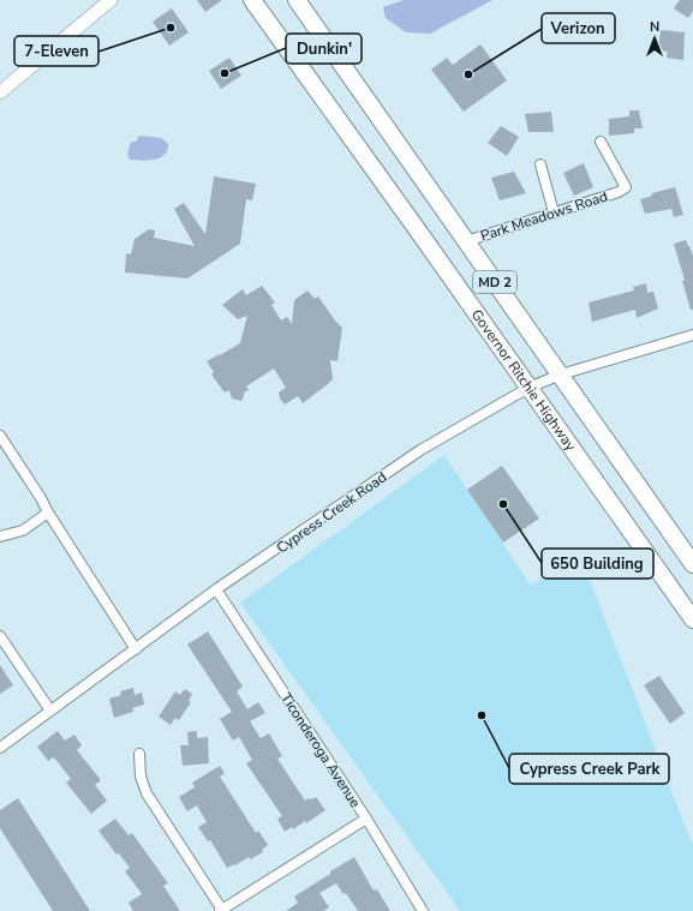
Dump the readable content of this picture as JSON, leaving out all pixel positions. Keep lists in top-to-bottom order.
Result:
{
  "streets": {
    "highway": ["MD 2", "Governor Ritchie Highway"],
    "street": ["Park Meadows Road", "Cypress Creek Road", "Ticonderoga Avenue"]
  },
  "crossings": [
    ["Park Meadows Road", "MD 2"],
    ["MD 2", "Cypress Creek Road"],
    ["Governor Ritchie Highway", "Cypress Creek Road"],
    ["Cypress Creek Road", "Ticonderoga Avenue"]
  ],
  "places": [
    "7-Eleven",
    "Dunkin'",
    "Verizon",
    "650 Building",
    "Cypress Creek Park"
  ],
  "north": "top"
}
